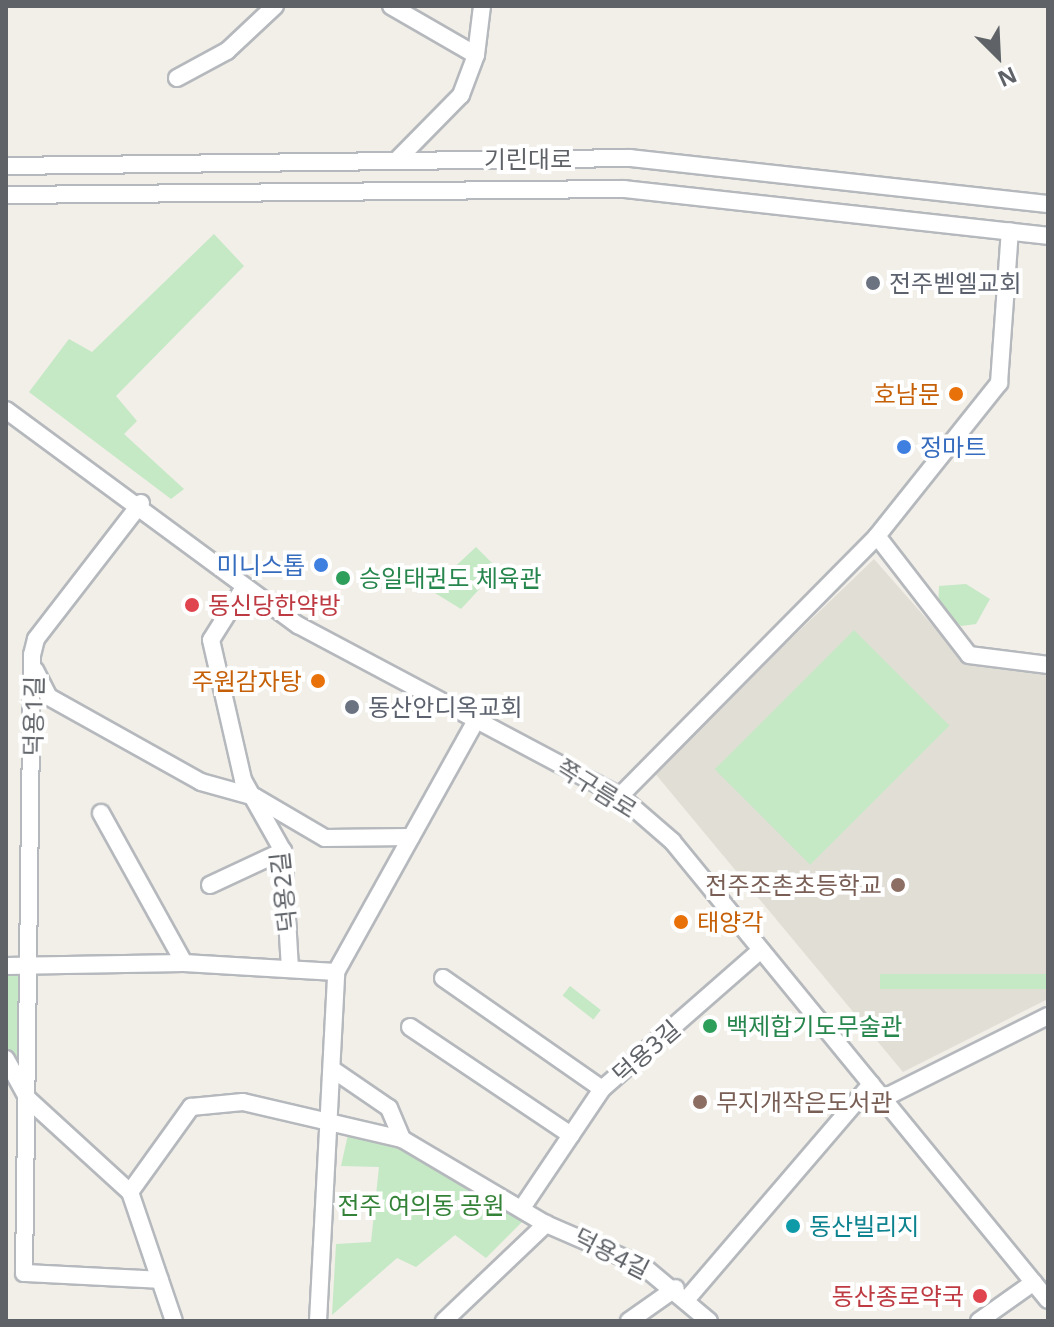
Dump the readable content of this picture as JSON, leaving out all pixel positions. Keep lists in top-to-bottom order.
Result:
{
  "streets": {
    "street": [
      "기린대로",
      "덕용1길",
      "쪽구름로",
      "덕용2길",
      "덕용3길",
      "덕용4길"
    ]
  },
  "crossings": [
    ["덕용1길", "쪽구름로"],
    ["덕용1길", "덕용2길"],
    ["쪽구름로", "덕용3길"],
    ["쪽구름로", "덕용4길"],
    ["덕용3길", "덕용4길"]
  ],
  "parks": ["전주 여의동 공원"],
  "places": [
    "전주벧엘교회",
    "호남문",
    "정마트",
    "미니스톱",
    "승일태권도 체육관",
    "동신당한약방",
    "주원감자탕",
    "동산안디옥교회",
    "전주조촌초등학교",
    "태양각",
    "백제합기도무술관",
    "무지개작은도서관",
    "동산빌리지",
    "동산종로약국"
  ],
  "north": "bottom right"
}
